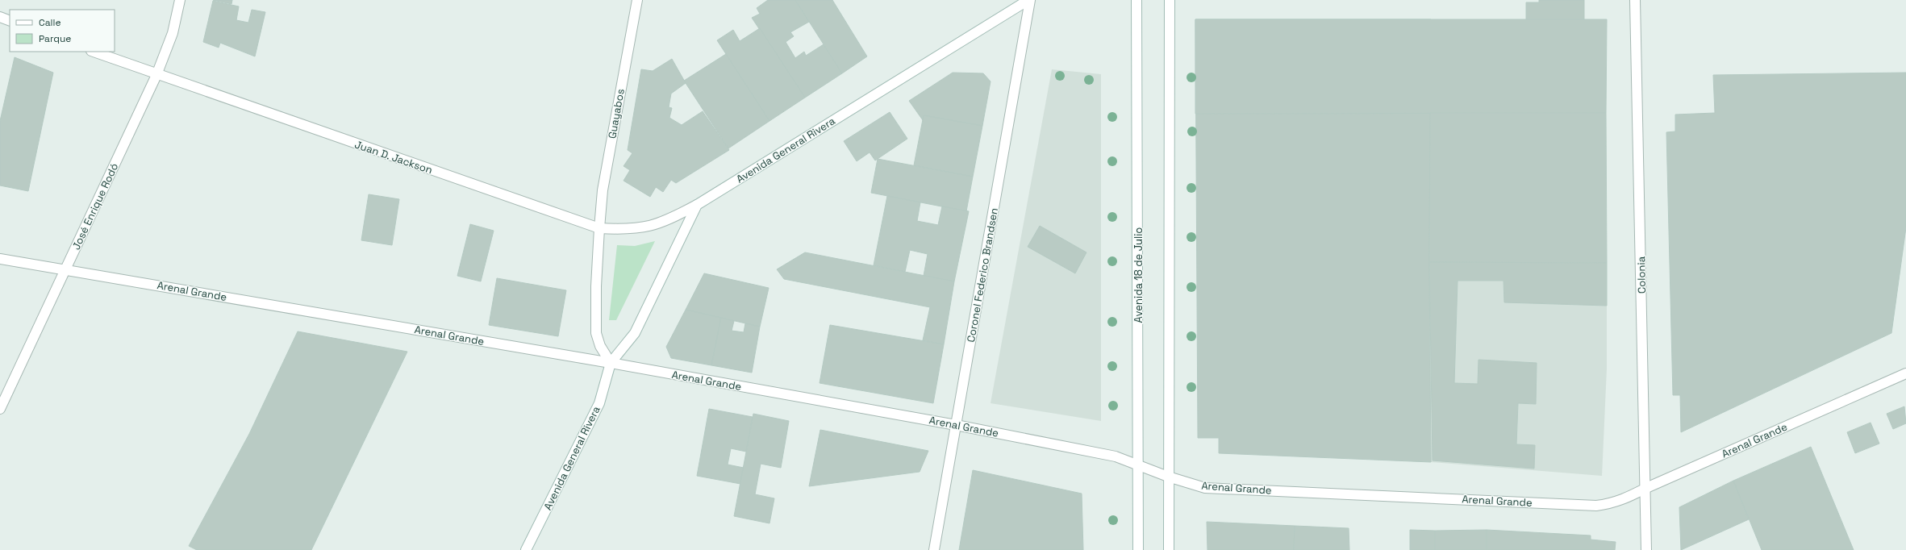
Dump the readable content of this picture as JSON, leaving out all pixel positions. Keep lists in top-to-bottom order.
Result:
{
  "streets": {
    "street": [
      "Guayabos",
      "Avenida General Rivera",
      "Juan D. Jackson",
      "José Enrique Rodó",
      "Coronel Federico Brandsen",
      "Avenida 18 de Julio",
      "Colonia",
      "Arenal Grande"
    ]
  },
  "crossings": [
    ["Guayabos", "Juan D. Jackson"],
    ["Avenida General Rivera", "Juan D. Jackson"],
    ["Avenida General Rivera", "Coronel Federico Brandsen"],
    ["Avenida General Rivera", "Arenal Grande"],
    ["Juan D. Jackson", "José Enrique Rodó"],
    ["José Enrique Rodó", "Arenal Grande"],
    ["Coronel Federico Brandsen", "Arenal Grande"],
    ["Avenida 18 de Julio", "Arenal Grande"],
    ["Colonia", "Arenal Grande"]
  ],
  "legend": ["Calle", "Parque"]
}
